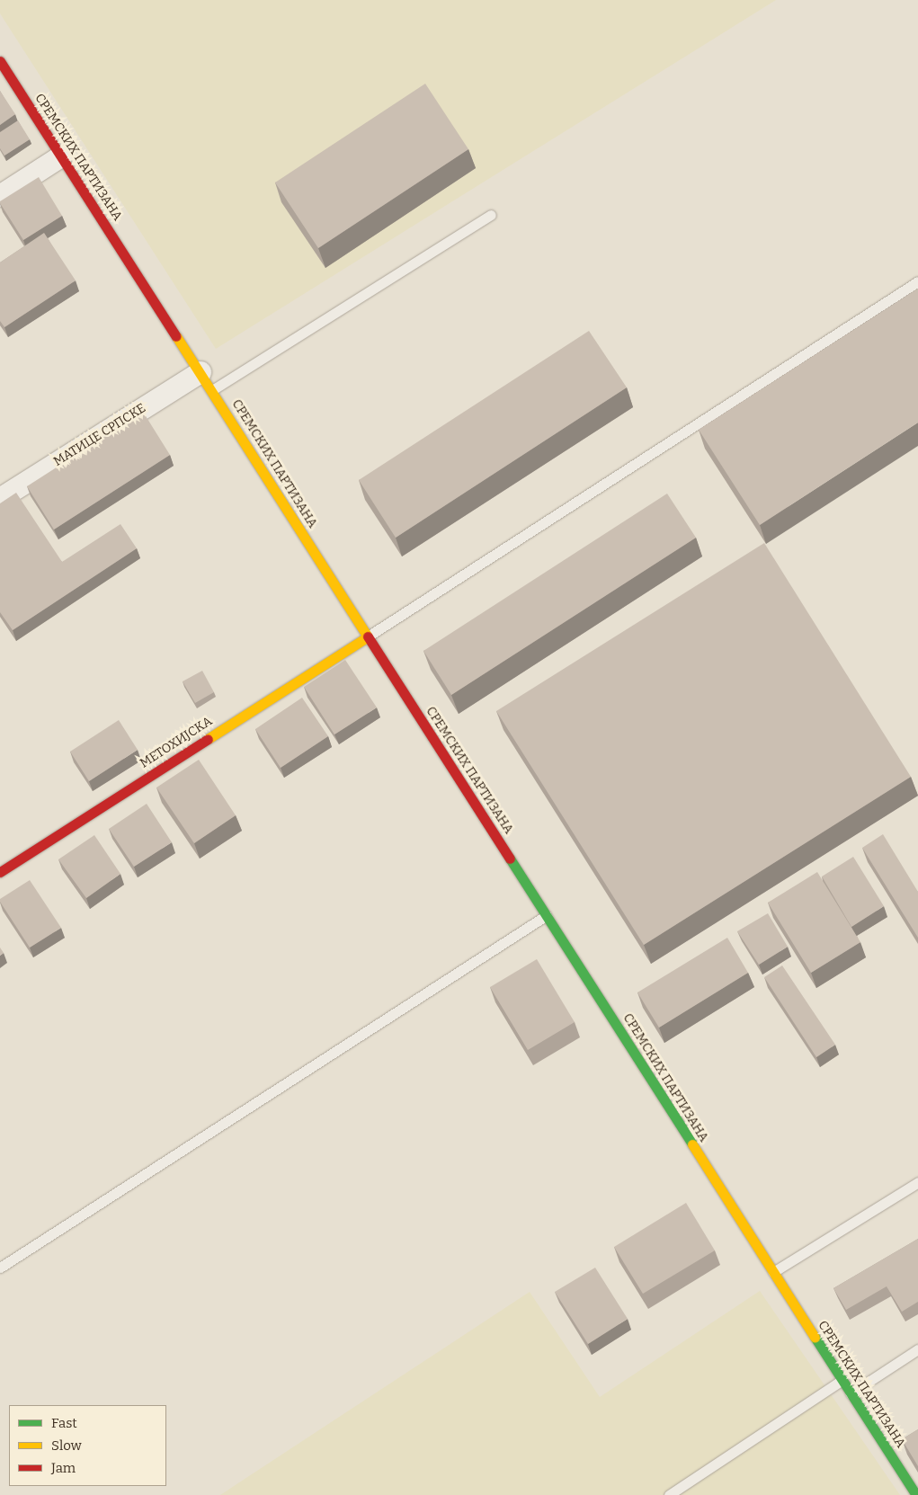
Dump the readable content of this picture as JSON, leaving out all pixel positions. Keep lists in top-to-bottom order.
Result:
{
  "streets": {
    "street": ["СРЕМСКИХ ПАРТИЗАНА", "МАТИЦЕ СРПСКЕ", "МЕТОХИЈСКА"]
  },
  "crossings": [
    ["СРЕМСКИХ ПАРТИЗАНА", "МАТИЦЕ СРПСКЕ"],
    ["СРЕМСКИХ ПАРТИЗАНА", "МЕТОХИЈСКА"]
  ],
  "legend": ["Fast", "Slow", "Jam"]
}
